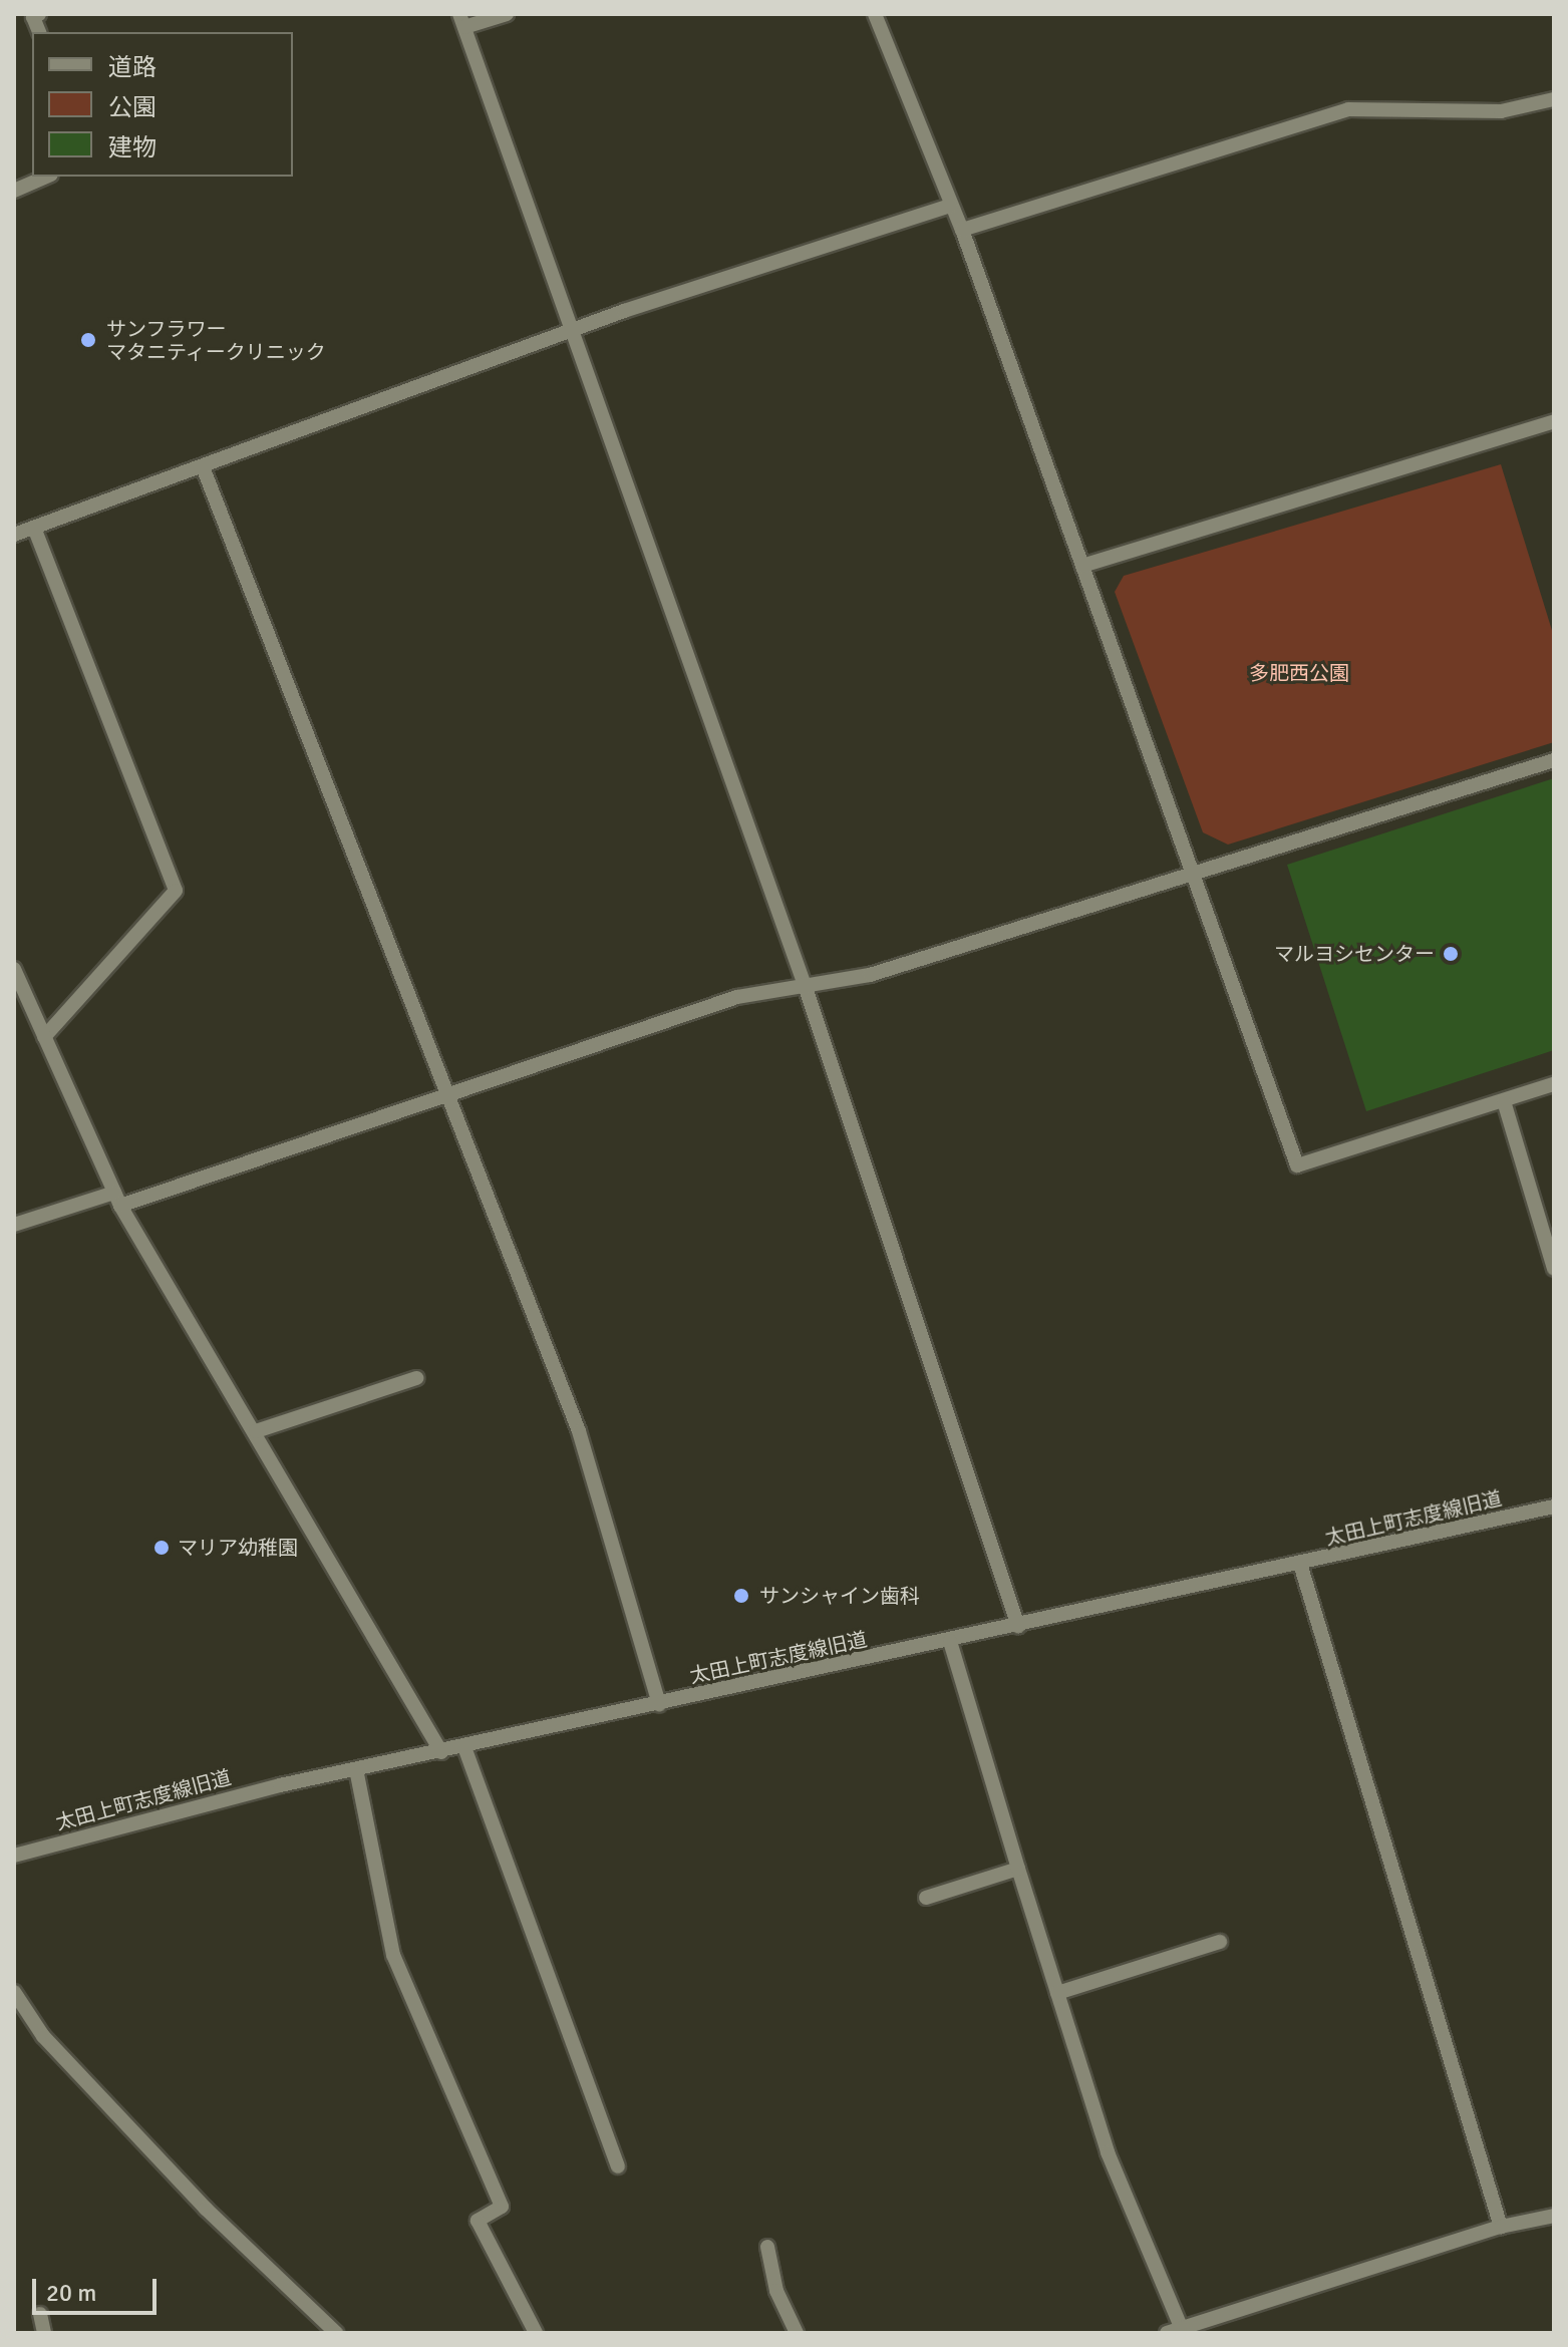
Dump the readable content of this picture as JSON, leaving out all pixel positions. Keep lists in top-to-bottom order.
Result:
{
  "streets": {
    "street": ["太田上町志度線旧道"]
  },
  "parks": ["多肥西公園"],
  "places": [
    "サンフラワー マタニティークリニック",
    "マルヨシセンター",
    "マリア幼稚園",
    "サンシャイン歯科"
  ],
  "legend": ["道路", "公園", "建物"],
  "scale_bar": "20 m"
}
